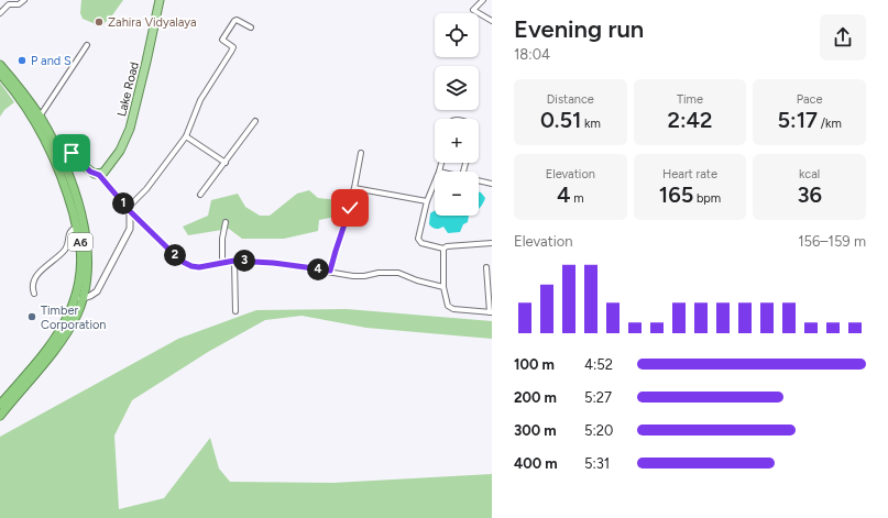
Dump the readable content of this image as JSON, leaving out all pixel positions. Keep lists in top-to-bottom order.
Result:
{
  "streets": {
    "highway": ["A6"],
    "main road": ["Lake Road"]
  },
  "places": ["Zahira Vidyalaya", "P and S", "Timber Corporation"],
  "page": {
    "heading": ["Evening run", "18:04"],
    "map_buttons": ["+", "−"],
    "stats": [
      ["Distance", "0.51 km"],
      ["Time", "2:42"],
      ["Pace", "5:17 /km"],
      ["Elevation", "4 m"],
      ["Heart rate", "165 bpm"],
      ["kcal", "36"]
    ],
    "pins": [
      "1",
      "2",
      "3",
      "4"
    ],
    "chart": ["Elevation", "156–159 m"],
    "list": [
      {
        "name": "100 m",
        "note": "4:52"
      },
      {
        "name": "200 m",
        "note": "5:27"
      },
      {
        "name": "300 m",
        "note": "5:20"
      },
      {
        "name": "400 m",
        "note": "5:31"
      }
    ]
  }
}
